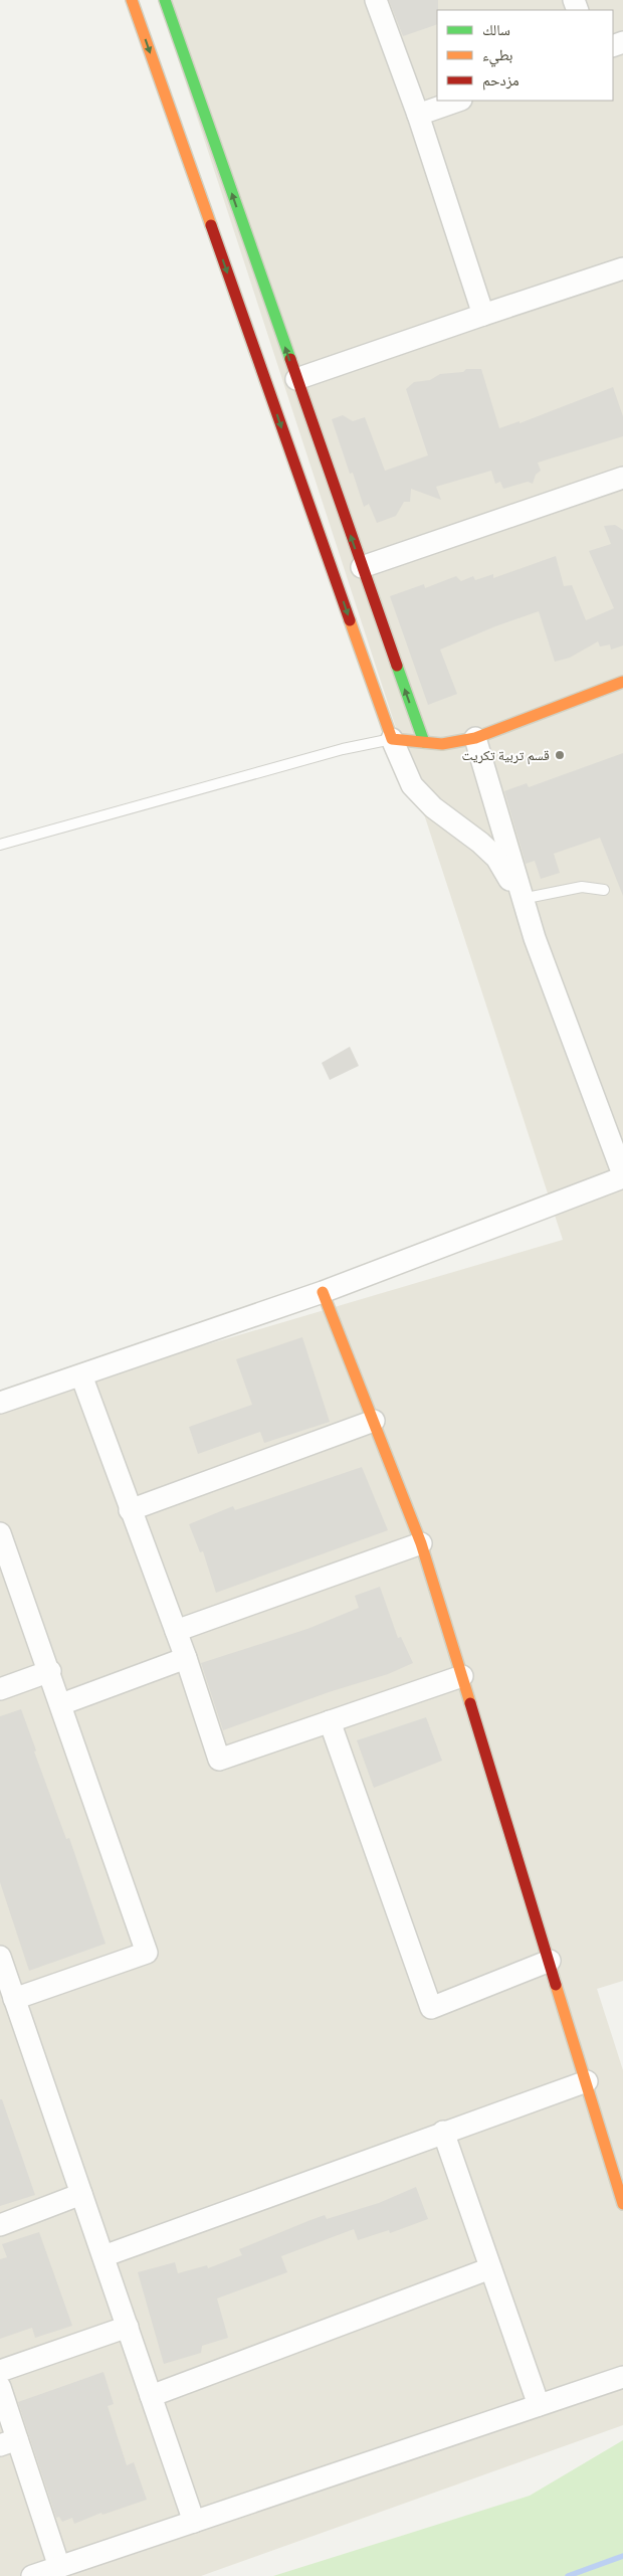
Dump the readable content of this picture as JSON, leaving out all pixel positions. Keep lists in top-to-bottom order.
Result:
{
  "places": ["قسم تربية تكريت"],
  "legend": ["سالك", "بطيء", "مزدحم"]
}
